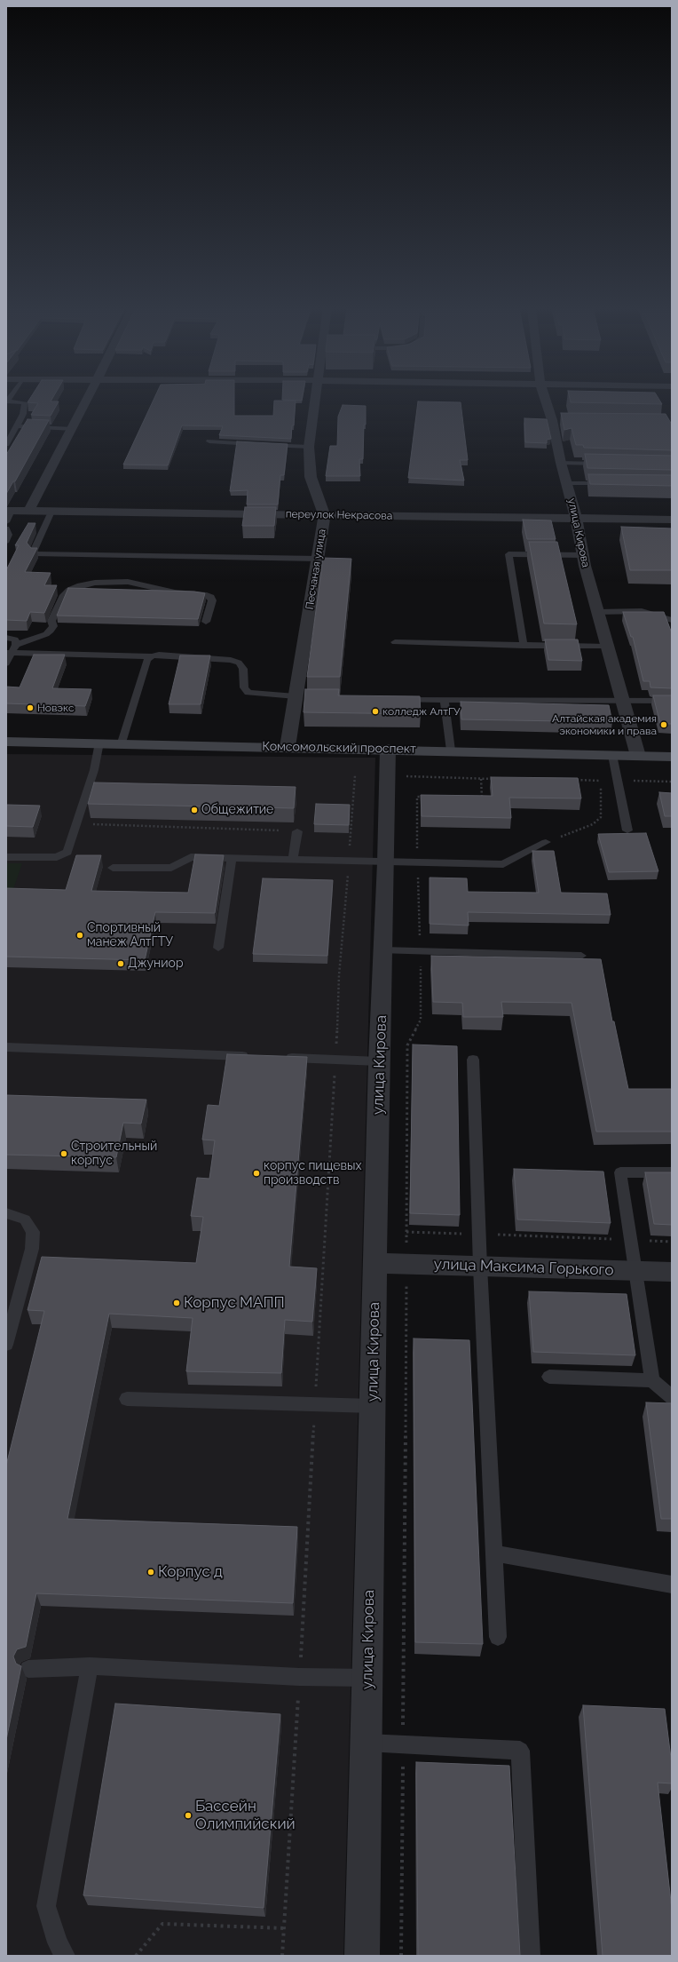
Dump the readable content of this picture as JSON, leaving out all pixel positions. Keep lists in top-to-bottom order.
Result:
{
  "streets": {
    "main road": ["Комсомольский проспект"],
    "street": [
      "переулок Некрасова",
      "улица Кирова",
      "Песчаная улица",
      "улица Максима Горького"
    ]
  },
  "crossings": [
    ["переулок Некрасова", "улица Кирова"],
    ["переулок Некрасова", "Песчаная улица"],
    ["улица Кирова", "Комсомольский проспект"],
    ["улица Кирова", "улица Максима Горького"],
    ["Песчаная улица", "Комсомольский проспект"]
  ],
  "places": [
    "Новэкс",
    "колледж АлтГУ",
    "Алтайская академия экономики и права",
    "Общежитие",
    "Спортивный манеж АлтГТУ",
    "Джуниор",
    "Строительный корпус",
    "корпус пищевых производств",
    "Корпус МАПП",
    "Корпус д",
    "Бассейн Олимпийский"
  ]
}
